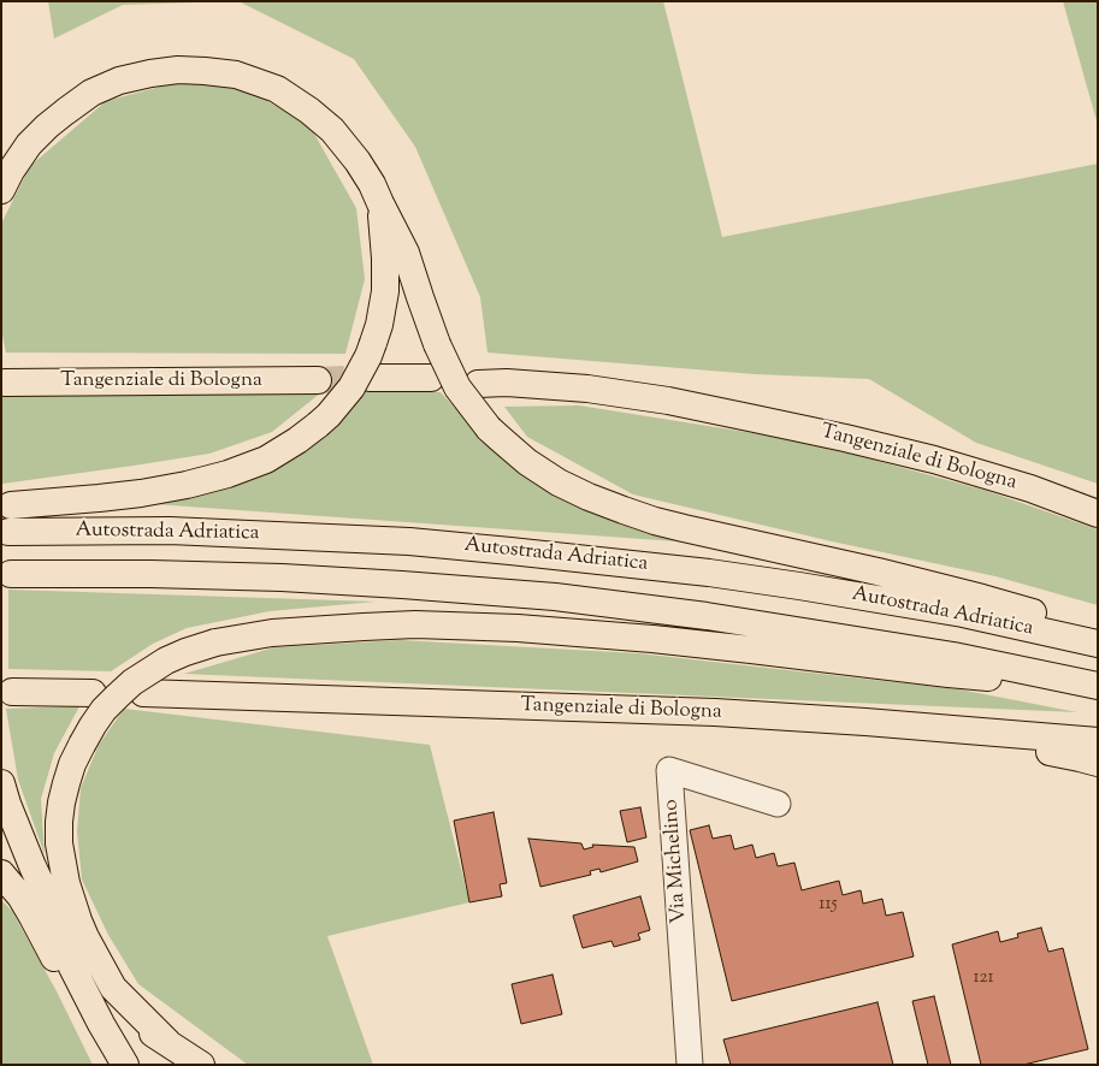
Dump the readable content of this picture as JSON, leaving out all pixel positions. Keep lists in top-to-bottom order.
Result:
{
  "streets": {
    "highway": ["Tangenziale di Bologna", "Autostrada Adriatica"],
    "street": ["Via Michelino"]
  },
  "house_numbers": ["115", "121"]
}
